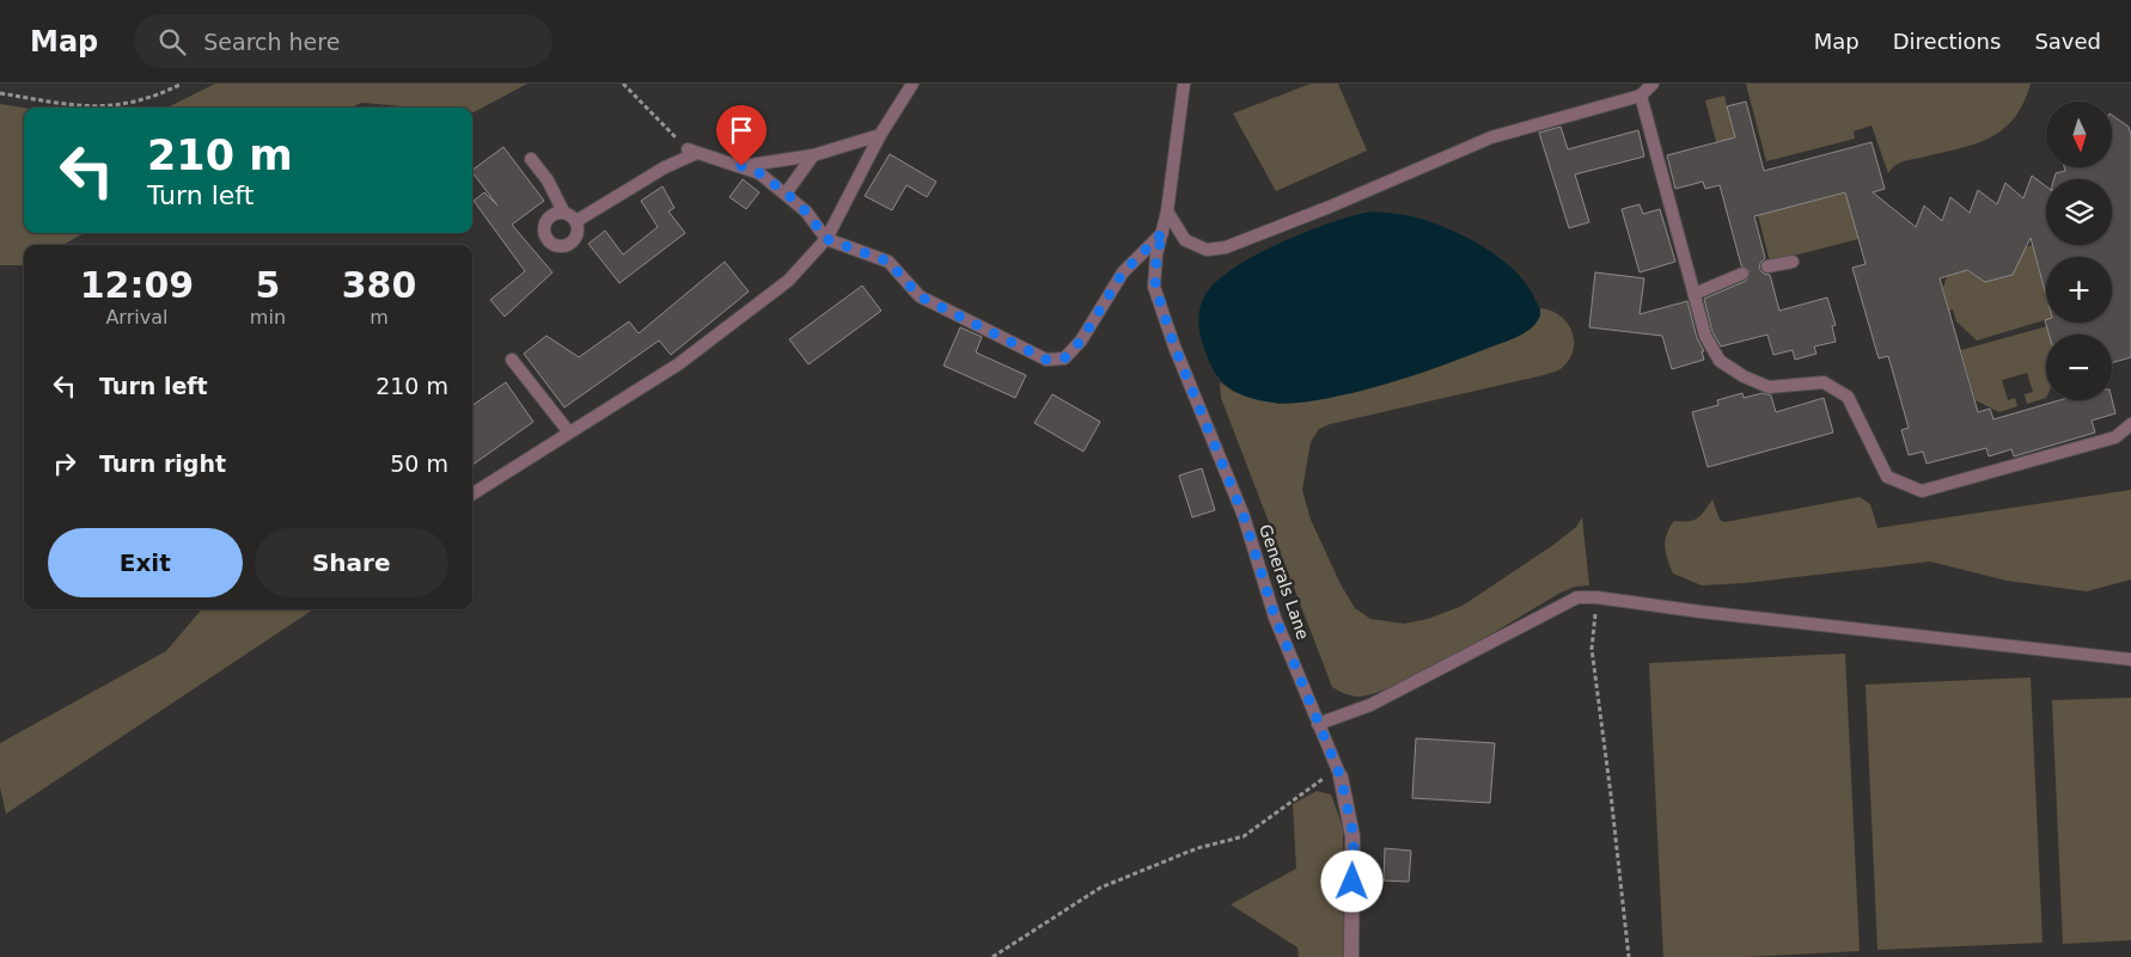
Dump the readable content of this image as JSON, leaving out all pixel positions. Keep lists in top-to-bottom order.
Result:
{
  "streets": {
    "street": ["Generals Lane"]
  },
  "north": "bottom",
  "page": {
    "header": "Map",
    "search": "Search here",
    "nav": ["Map", "Directions", "Saved"],
    "map_buttons": ["+", "−"],
    "turn": ["210 m", "Turn left"],
    "eta": [
      "12:09",
      "Arrival",
      "5",
      "min",
      "380",
      "m"
    ],
    "list": [
      {
        "name": "Turn left",
        "value": "210 m"
      },
      {
        "name": "Turn right",
        "value": "50 m"
      }
    ],
    "buttons": ["Exit", "Share"]
  }
}
